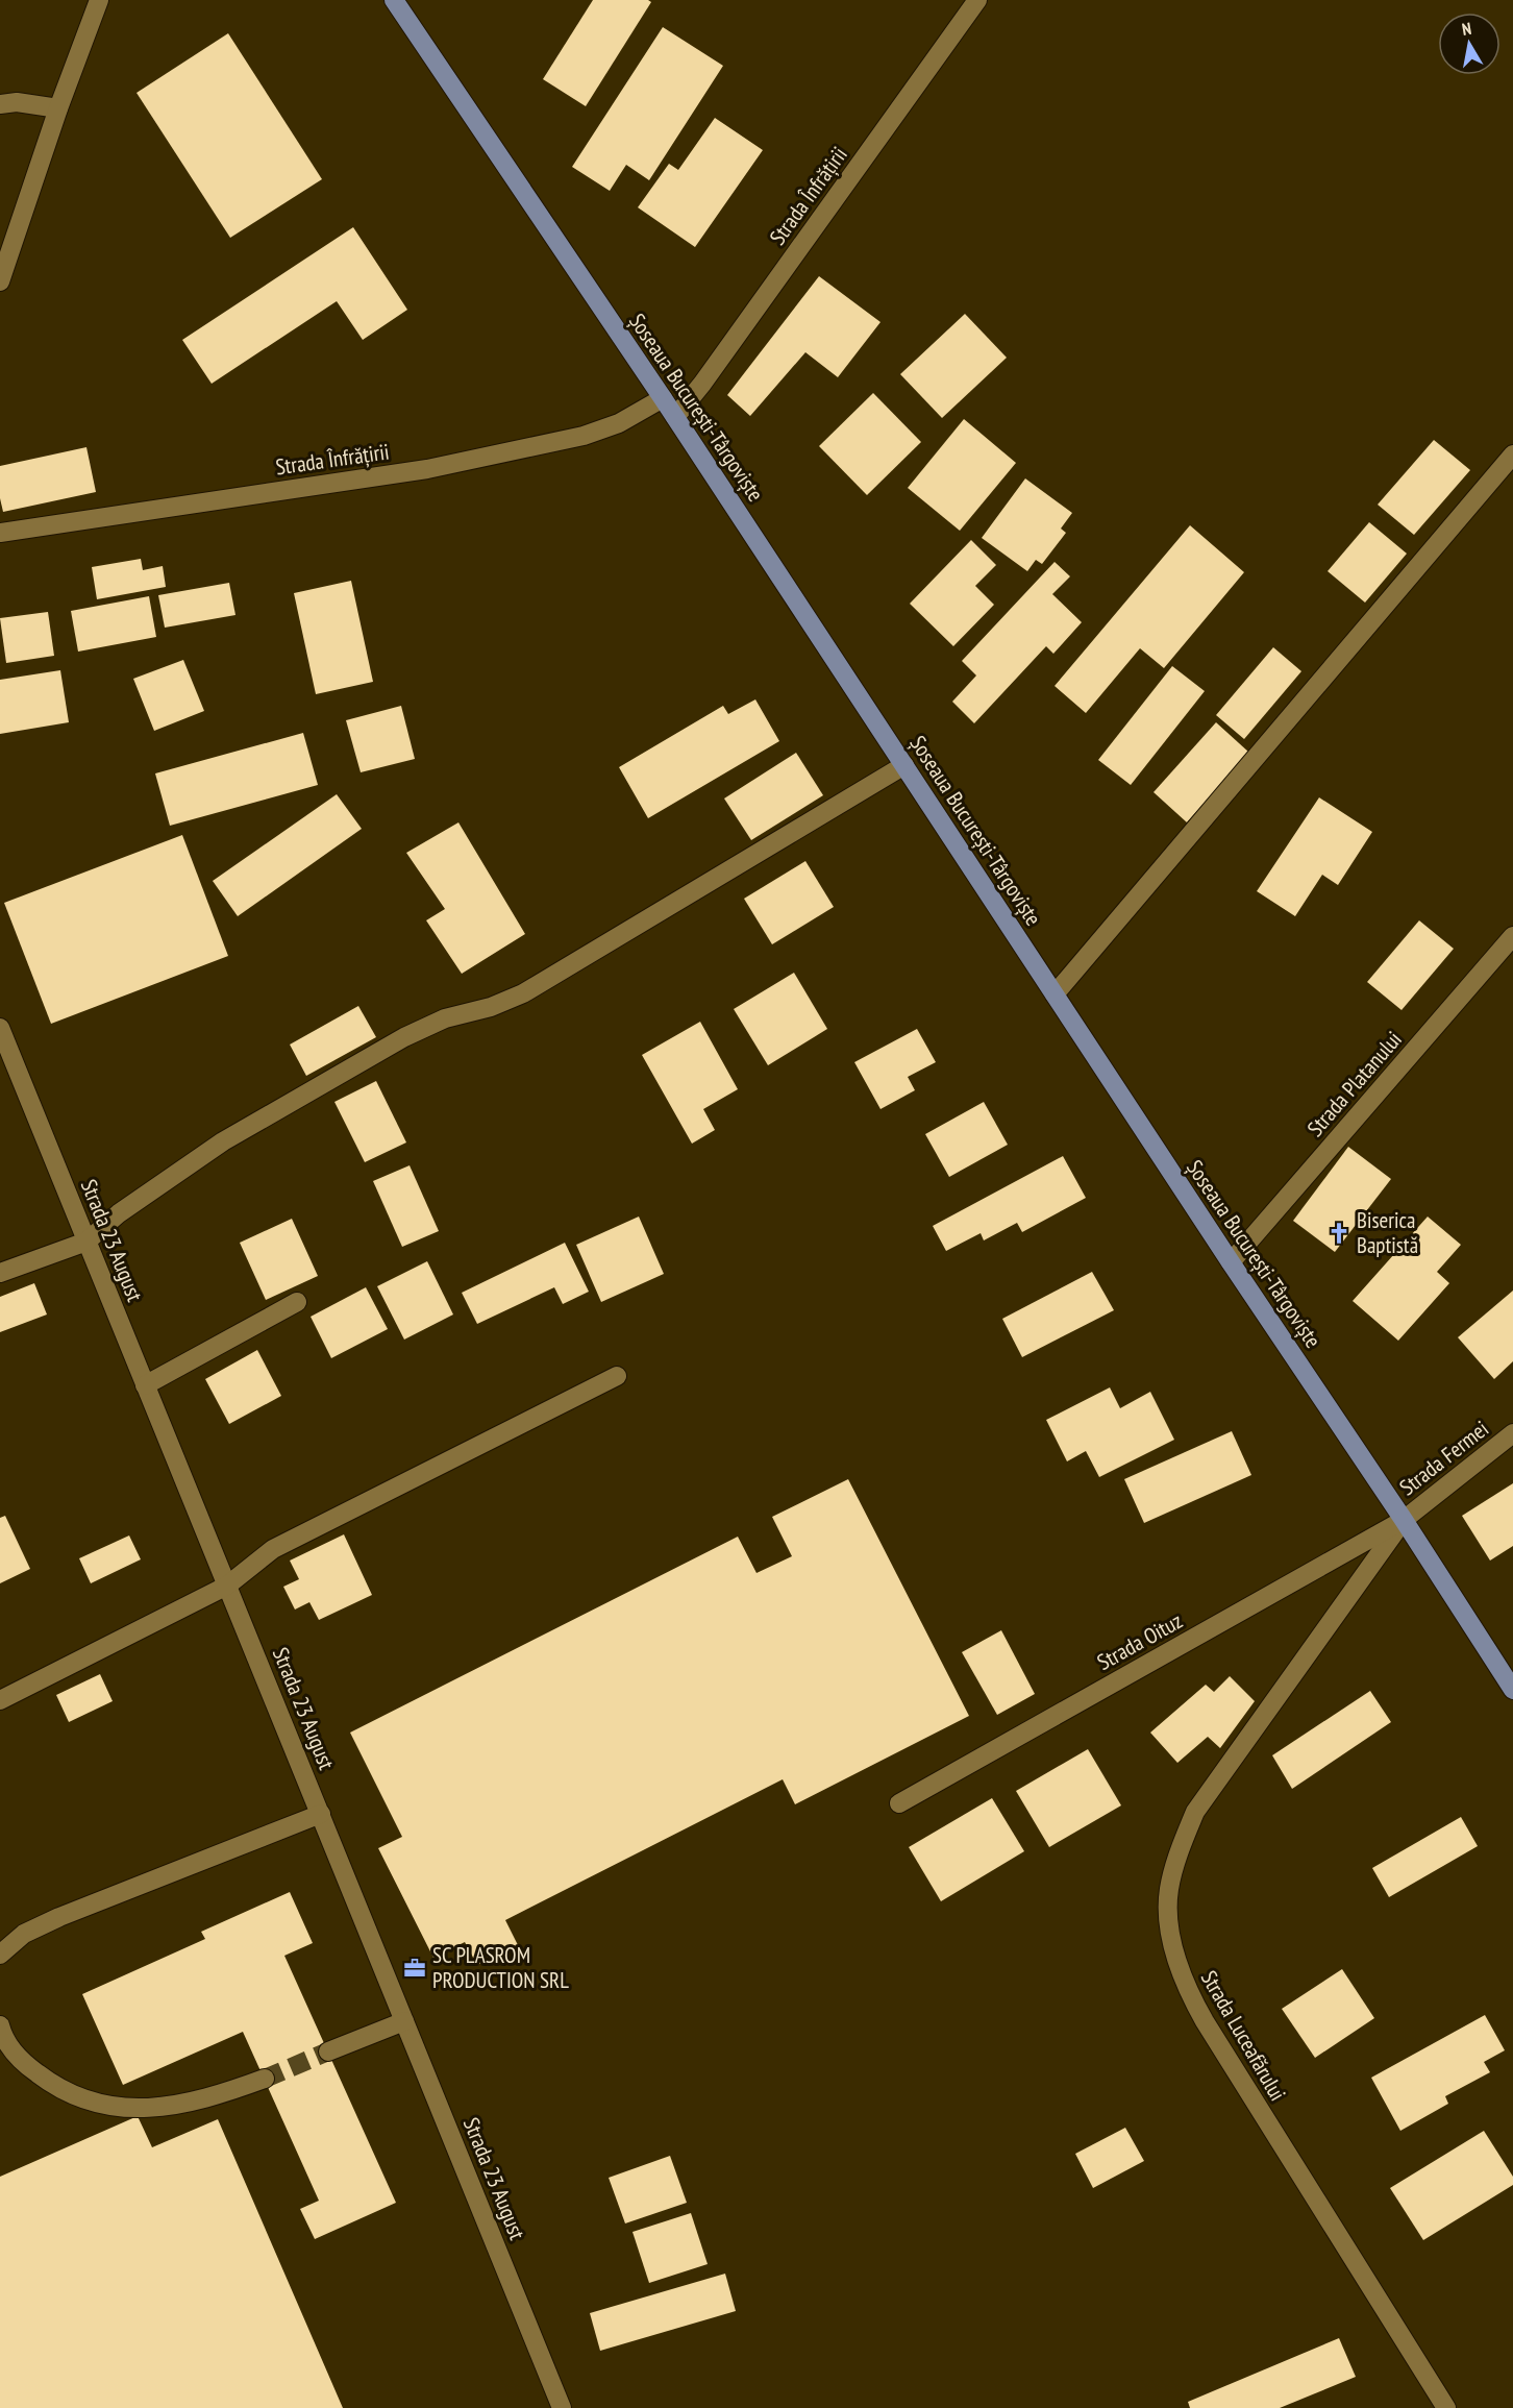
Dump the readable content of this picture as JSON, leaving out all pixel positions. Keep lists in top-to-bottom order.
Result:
{
  "streets": {
    "main road": ["Șoseaua București-Târgoviște"],
    "street": [
      "Strada Înfrățirii",
      "Strada Platanului",
      "Strada 23 August",
      "Strada Fermei",
      "Strada Oituz",
      "Strada Luceafărului"
    ]
  },
  "crossings": [
    ["Strada Înfrățirii", "Șoseaua București-Târgoviște"],
    ["Șoseaua București-Târgoviște", "Strada Platanului"],
    ["Șoseaua București-Târgoviște", "Strada Fermei"],
    ["Șoseaua București-Târgoviște", "Strada Oituz"],
    ["Șoseaua București-Târgoviște", "Strada Luceafărului"],
    ["Strada Fermei", "Strada Oituz"],
    ["Strada Fermei", "Strada Luceafărului"],
    ["Strada Oituz", "Strada Luceafărului"]
  ],
  "places": {
    "church": ["Biserica Baptistă"],
    "office": ["SC PLASROM PRODUCTION SRL"]
  },
  "north": "top"
}
